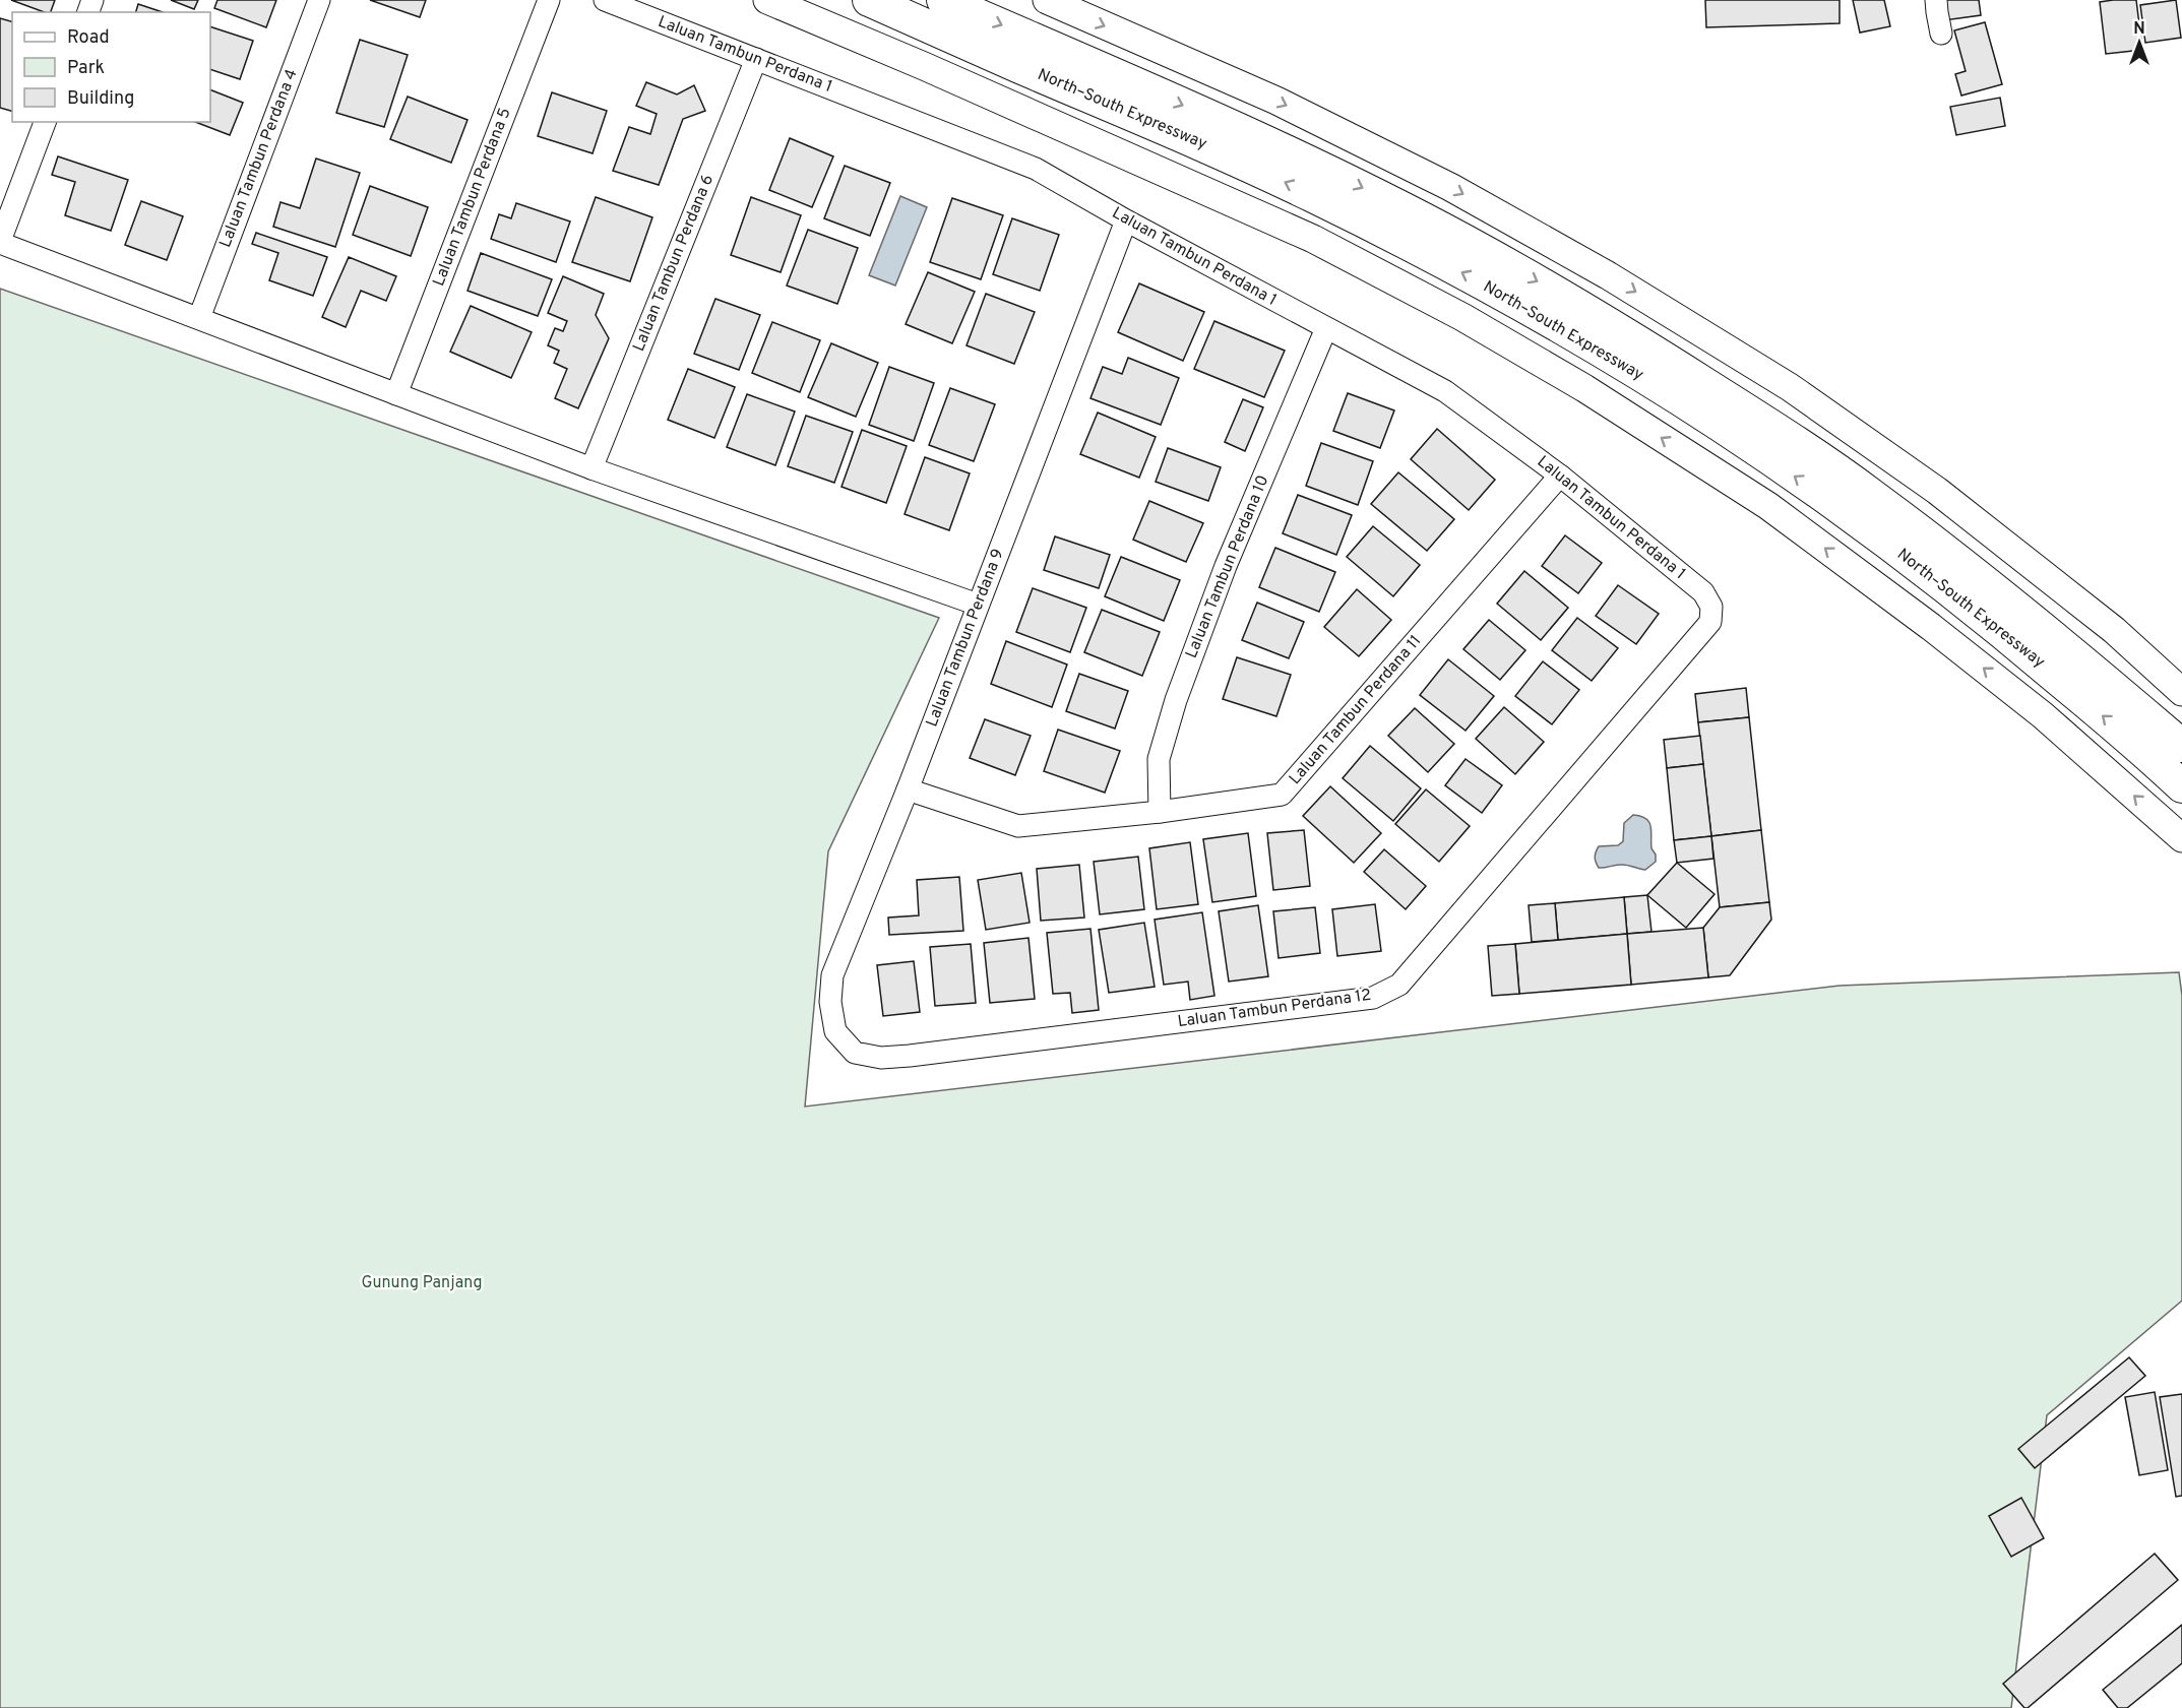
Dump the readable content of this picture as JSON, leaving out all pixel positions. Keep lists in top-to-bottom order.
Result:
{
  "streets": {
    "highway": ["North–South Expressway"],
    "street": [
      "Laluan Tambun Perdana 1",
      "Laluan Tambun Perdana 4",
      "Laluan Tambun Perdana 5",
      "Laluan Tambun Perdana 6",
      "Laluan Tambun Perdana 10",
      "Laluan Tambun Perdana 9",
      "Laluan Tambun Perdana 11",
      "Laluan Tambun Perdana 12"
    ]
  },
  "crossings": [
    ["Laluan Tambun Perdana 1", "Laluan Tambun Perdana 6"],
    ["Laluan Tambun Perdana 1", "Laluan Tambun Perdana 10"],
    ["Laluan Tambun Perdana 1", "Laluan Tambun Perdana 9"],
    ["Laluan Tambun Perdana 1", "Laluan Tambun Perdana 11"],
    ["Laluan Tambun Perdana 1", "Laluan Tambun Perdana 12"],
    ["Laluan Tambun Perdana 10", "Laluan Tambun Perdana 11"],
    ["Laluan Tambun Perdana 9", "Laluan Tambun Perdana 11"],
    ["Laluan Tambun Perdana 9", "Laluan Tambun Perdana 12"]
  ],
  "parks": ["Gunung Panjang"],
  "legend": ["Road", "Park", "Building"],
  "north": "top"
}
